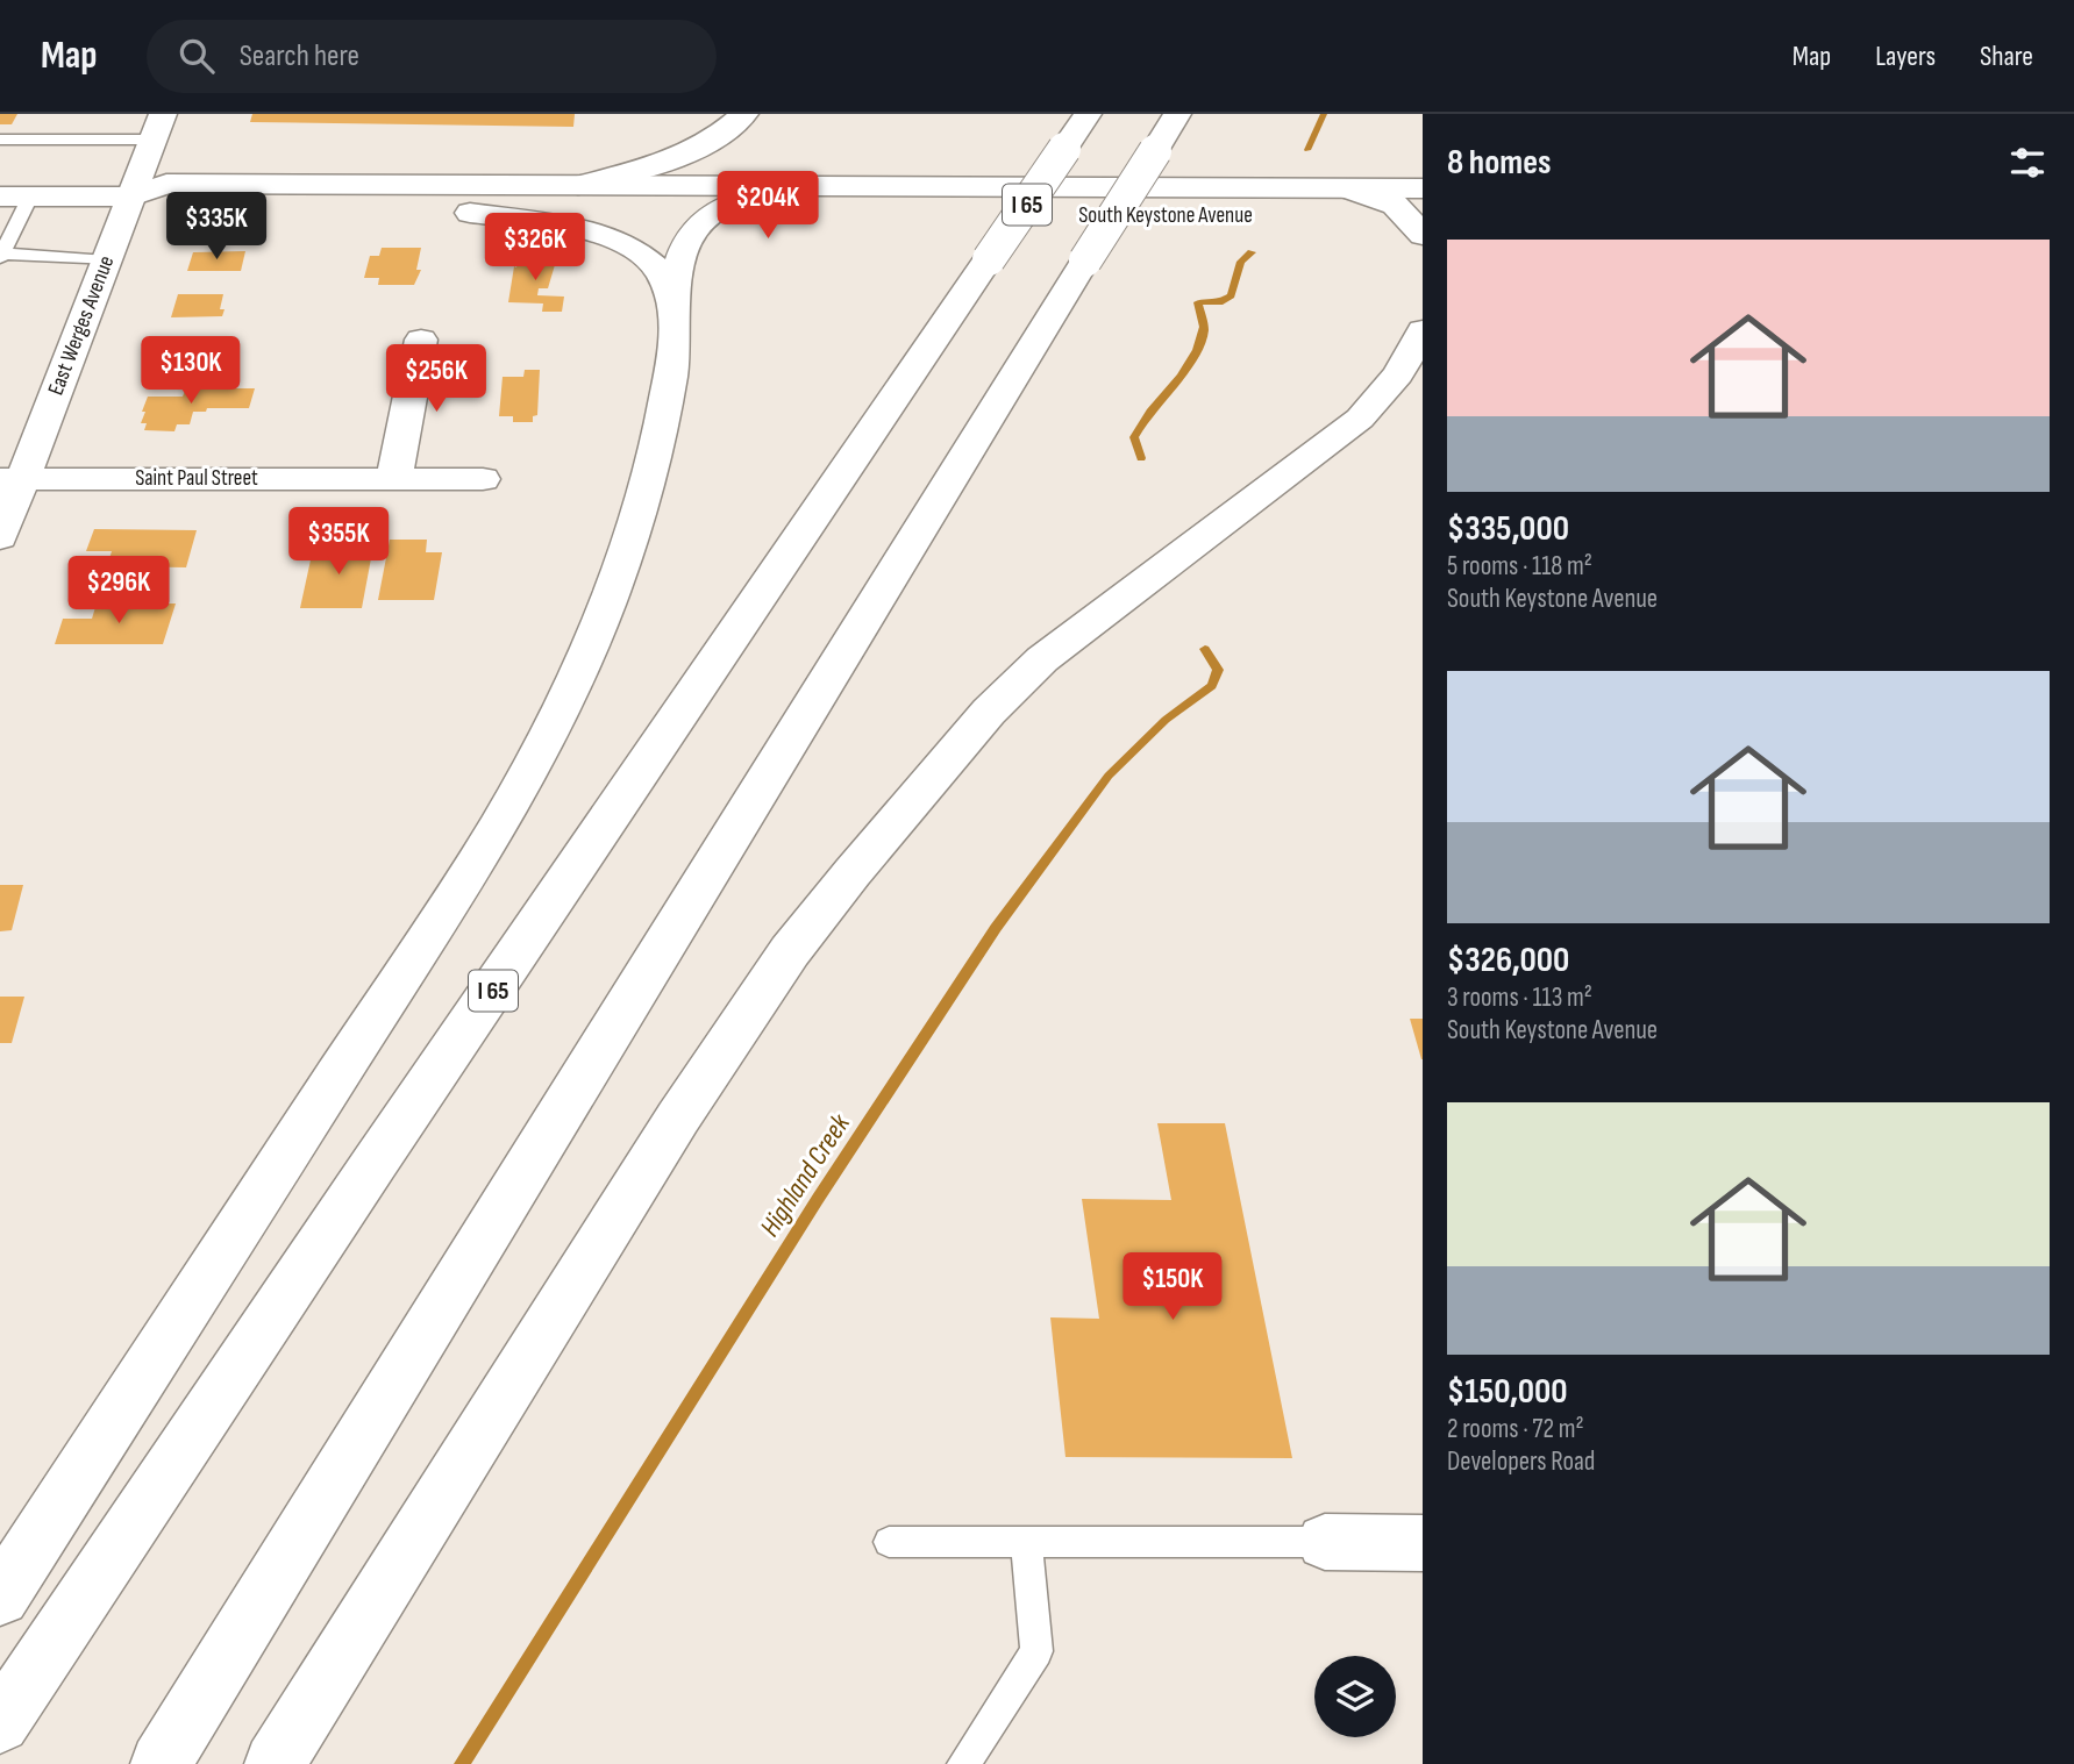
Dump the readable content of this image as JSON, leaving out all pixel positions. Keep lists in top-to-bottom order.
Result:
{
  "streets": {
    "main road": [
      "I 65",
      "South Keystone Avenue",
      "East Werges Avenue",
      "Saint Paul Street"
    ]
  },
  "crossings": [
    ["South Keystone Avenue", "East Werges Avenue"],
    ["East Werges Avenue", "Saint Paul Street"]
  ],
  "water": ["Highland Creek"],
  "page": {
    "header": "Map",
    "search": "Search here",
    "nav": ["Map", "Layers", "Share"],
    "heading": "8 homes",
    "price": [
      "$204K",
      "$335K",
      "$326K",
      "$130K",
      "$256K",
      "$355K",
      "$296K",
      "$150K"
    ],
    "list": [
      {
        "name": "$335,000",
        "note": "5 rooms · 118 m² · South Keystone Avenue"
      },
      {
        "name": "$326,000",
        "note": "3 rooms · 113 m² · South Keystone Avenue"
      },
      {
        "name": "$150,000",
        "note": "2 rooms · 72 m² · Developers Road"
      }
    ]
  }
}
